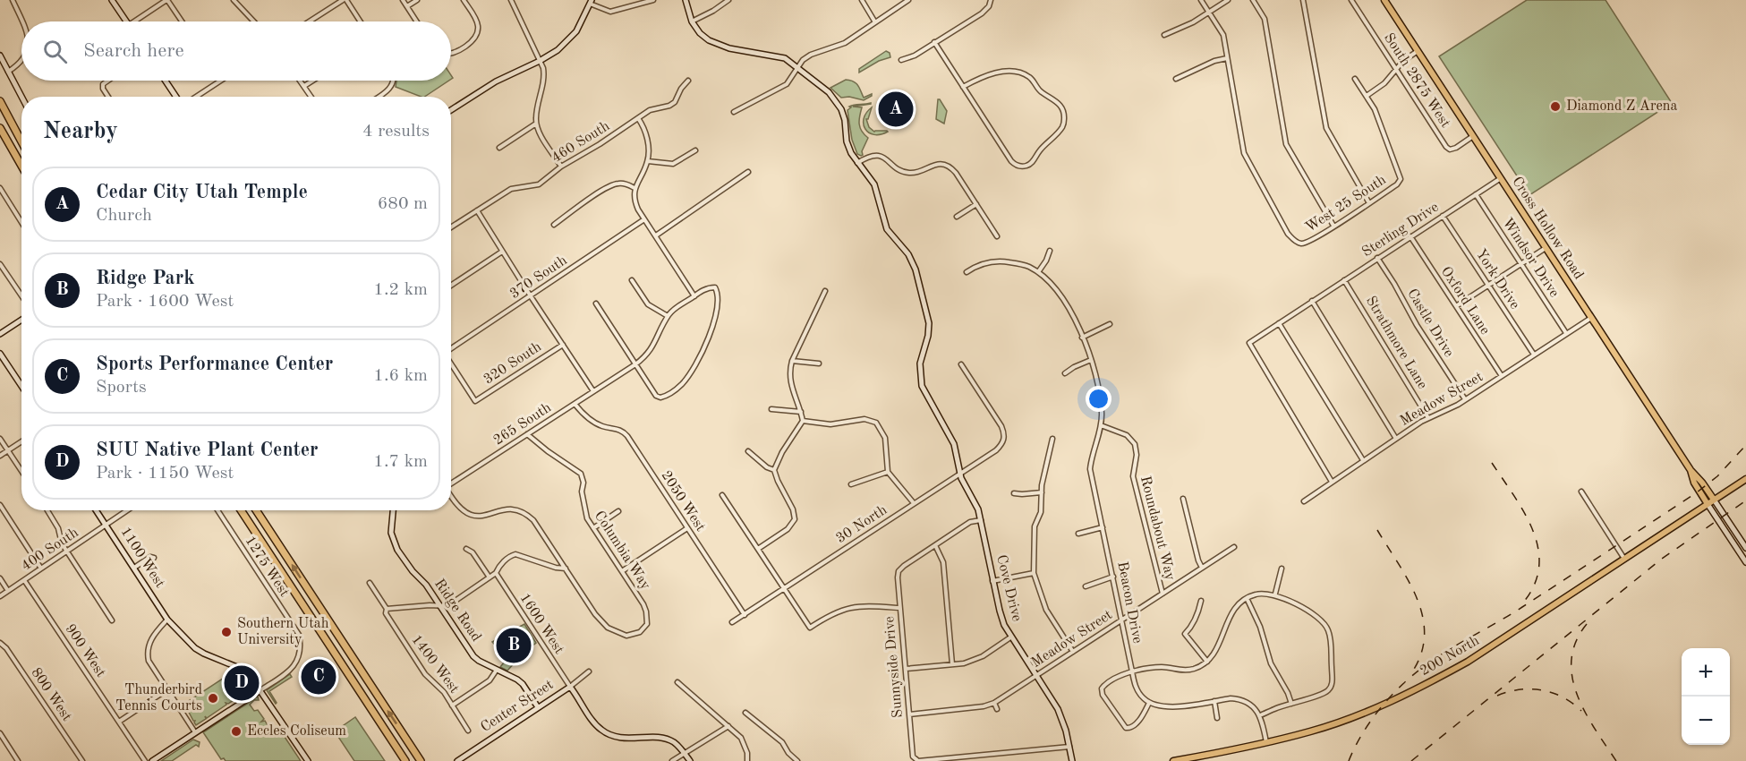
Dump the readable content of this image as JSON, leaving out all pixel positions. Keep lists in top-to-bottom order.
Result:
{
  "streets": {
    "main road": [
      "Cross Hollow Road",
      "1100 West",
      "Cove Drive",
      "Ridge Road",
      "200 North",
      "Center Street"
    ],
    "street": [
      "South 2875 West",
      "460 South",
      "West 25 South",
      "Sterling Drive",
      "Windsor Drive",
      "370 South",
      "York Drive",
      "Oxford Lane",
      "Castle Drive",
      "Strathmore Lane",
      "320 South",
      "Meadow Street",
      "265 South",
      "2050 West",
      "30 North",
      "Roundabout Way",
      "400 South",
      "Columbia Way",
      "1275 West",
      "Beacon Drive",
      "1600 West",
      "900 West",
      "1400 West",
      "Sunnyside Drive",
      "800 West"
    ]
  },
  "crossings": [
    ["South 2875 West", "Cross Hollow Road"],
    ["Cross Hollow Road", "Sterling Drive"],
    ["Cross Hollow Road", "Meadow Street"],
    ["Cross Hollow Road", "200 North"],
    ["Sterling Drive", "Windsor Drive"],
    ["Sterling Drive", "York Drive"],
    ["Sterling Drive", "Oxford Lane"],
    ["Sterling Drive", "Castle Drive"],
    ["Sterling Drive", "Strathmore Lane"],
    ["Sterling Drive", "Meadow Street"],
    ["Windsor Drive", "Meadow Street"],
    ["York Drive", "Meadow Street"],
    ["Oxford Lane", "Meadow Street"],
    ["Castle Drive", "Meadow Street"],
    ["Strathmore Lane", "Meadow Street"],
    ["Meadow Street", "Roundabout Way"],
    ["Meadow Street", "Cove Drive"],
    ["Meadow Street", "Beacon Drive"],
    ["Meadow Street", "Sunnyside Drive"],
    ["265 South", "2050 West"],
    ["265 South", "Columbia Way"],
    ["2050 West", "30 North"],
    ["30 North", "Cove Drive"],
    ["Roundabout Way", "Beacon Drive"],
    ["400 South", "1100 West"],
    ["400 South", "900 West"],
    ["1100 West", "1275 West"],
    ["Cove Drive", "Sunnyside Drive"],
    ["Ridge Road", "Center Street"],
    ["1600 West", "Center Street"]
  ],
  "places": [
    "Diamond Z Arena",
    "Southern Utah University",
    "Thunderbird Tennis Courts",
    "Eccles Coliseum"
  ],
  "page": {
    "search": "Search here",
    "pins": [
      "A",
      "B",
      "C",
      "D"
    ],
    "heading": ["Nearby", "4 results"],
    "list": [
      {
        "mark": "A",
        "name": "Cedar City Utah Temple",
        "note": "Church",
        "value": "680 m"
      },
      {
        "mark": "B",
        "name": "Ridge Park",
        "note": "Park · 1600 West",
        "value": "1.2 km"
      },
      {
        "mark": "C",
        "name": "Sports Performance Center",
        "note": "Sports",
        "value": "1.6 km"
      },
      {
        "mark": "D",
        "name": "SUU Native Plant Center",
        "note": "Park · 1150 West",
        "value": "1.7 km"
      }
    ],
    "map_buttons": ["+", "−"]
  }
}
